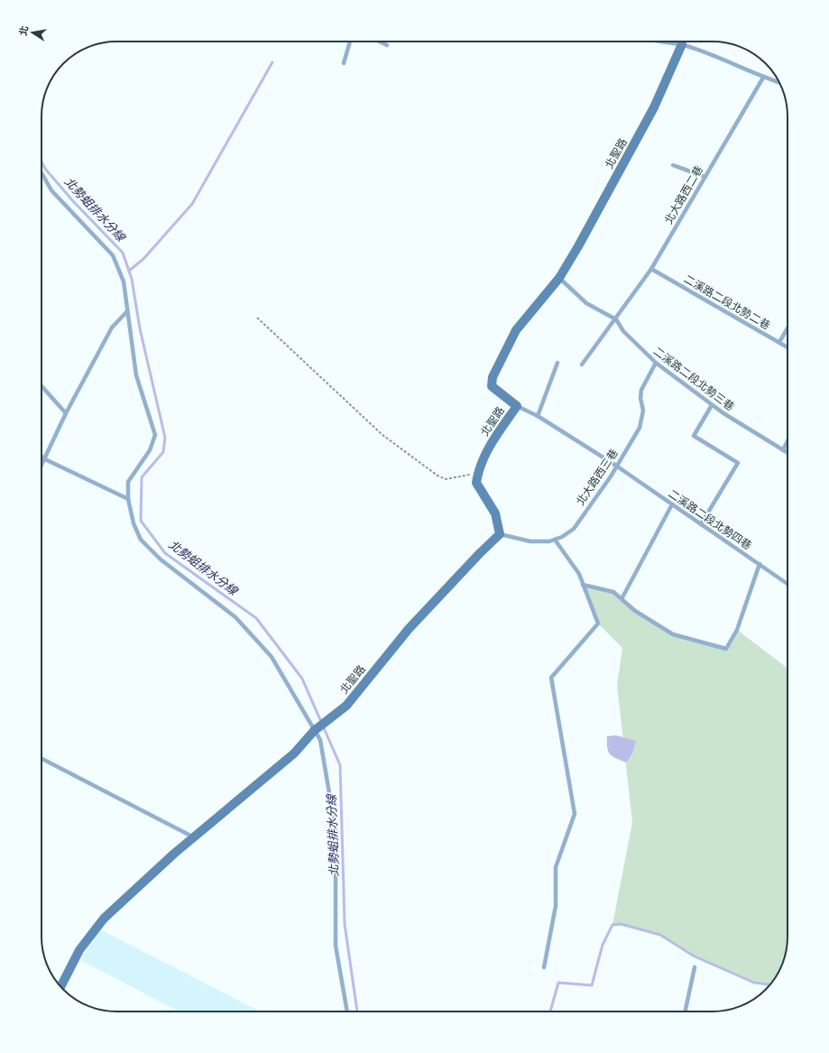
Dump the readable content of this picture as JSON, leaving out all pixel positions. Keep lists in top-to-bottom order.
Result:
{
  "streets": {
    "street": ["北聖路"],
    "lane": [
      "北大路西二巷",
      "二溪路二段北勢二巷",
      "二溪路二段北勢三巷",
      "北大路西三巷",
      "二溪路二段北勢四巷"
    ]
  },
  "crossings": [
    ["北聖路", "二溪路二段北勢三巷"],
    ["北聖路", "北大路西三巷"],
    ["北聖路", "二溪路二段北勢四巷"],
    ["北大路西二巷", "二溪路二段北勢二巷"],
    ["北大路西二巷", "二溪路二段北勢三巷"],
    ["二溪路二段北勢三巷", "北大路西三巷"],
    ["北大路西三巷", "二溪路二段北勢四巷"]
  ],
  "water": ["北勢蛆排水分線"],
  "north": "left"
}
